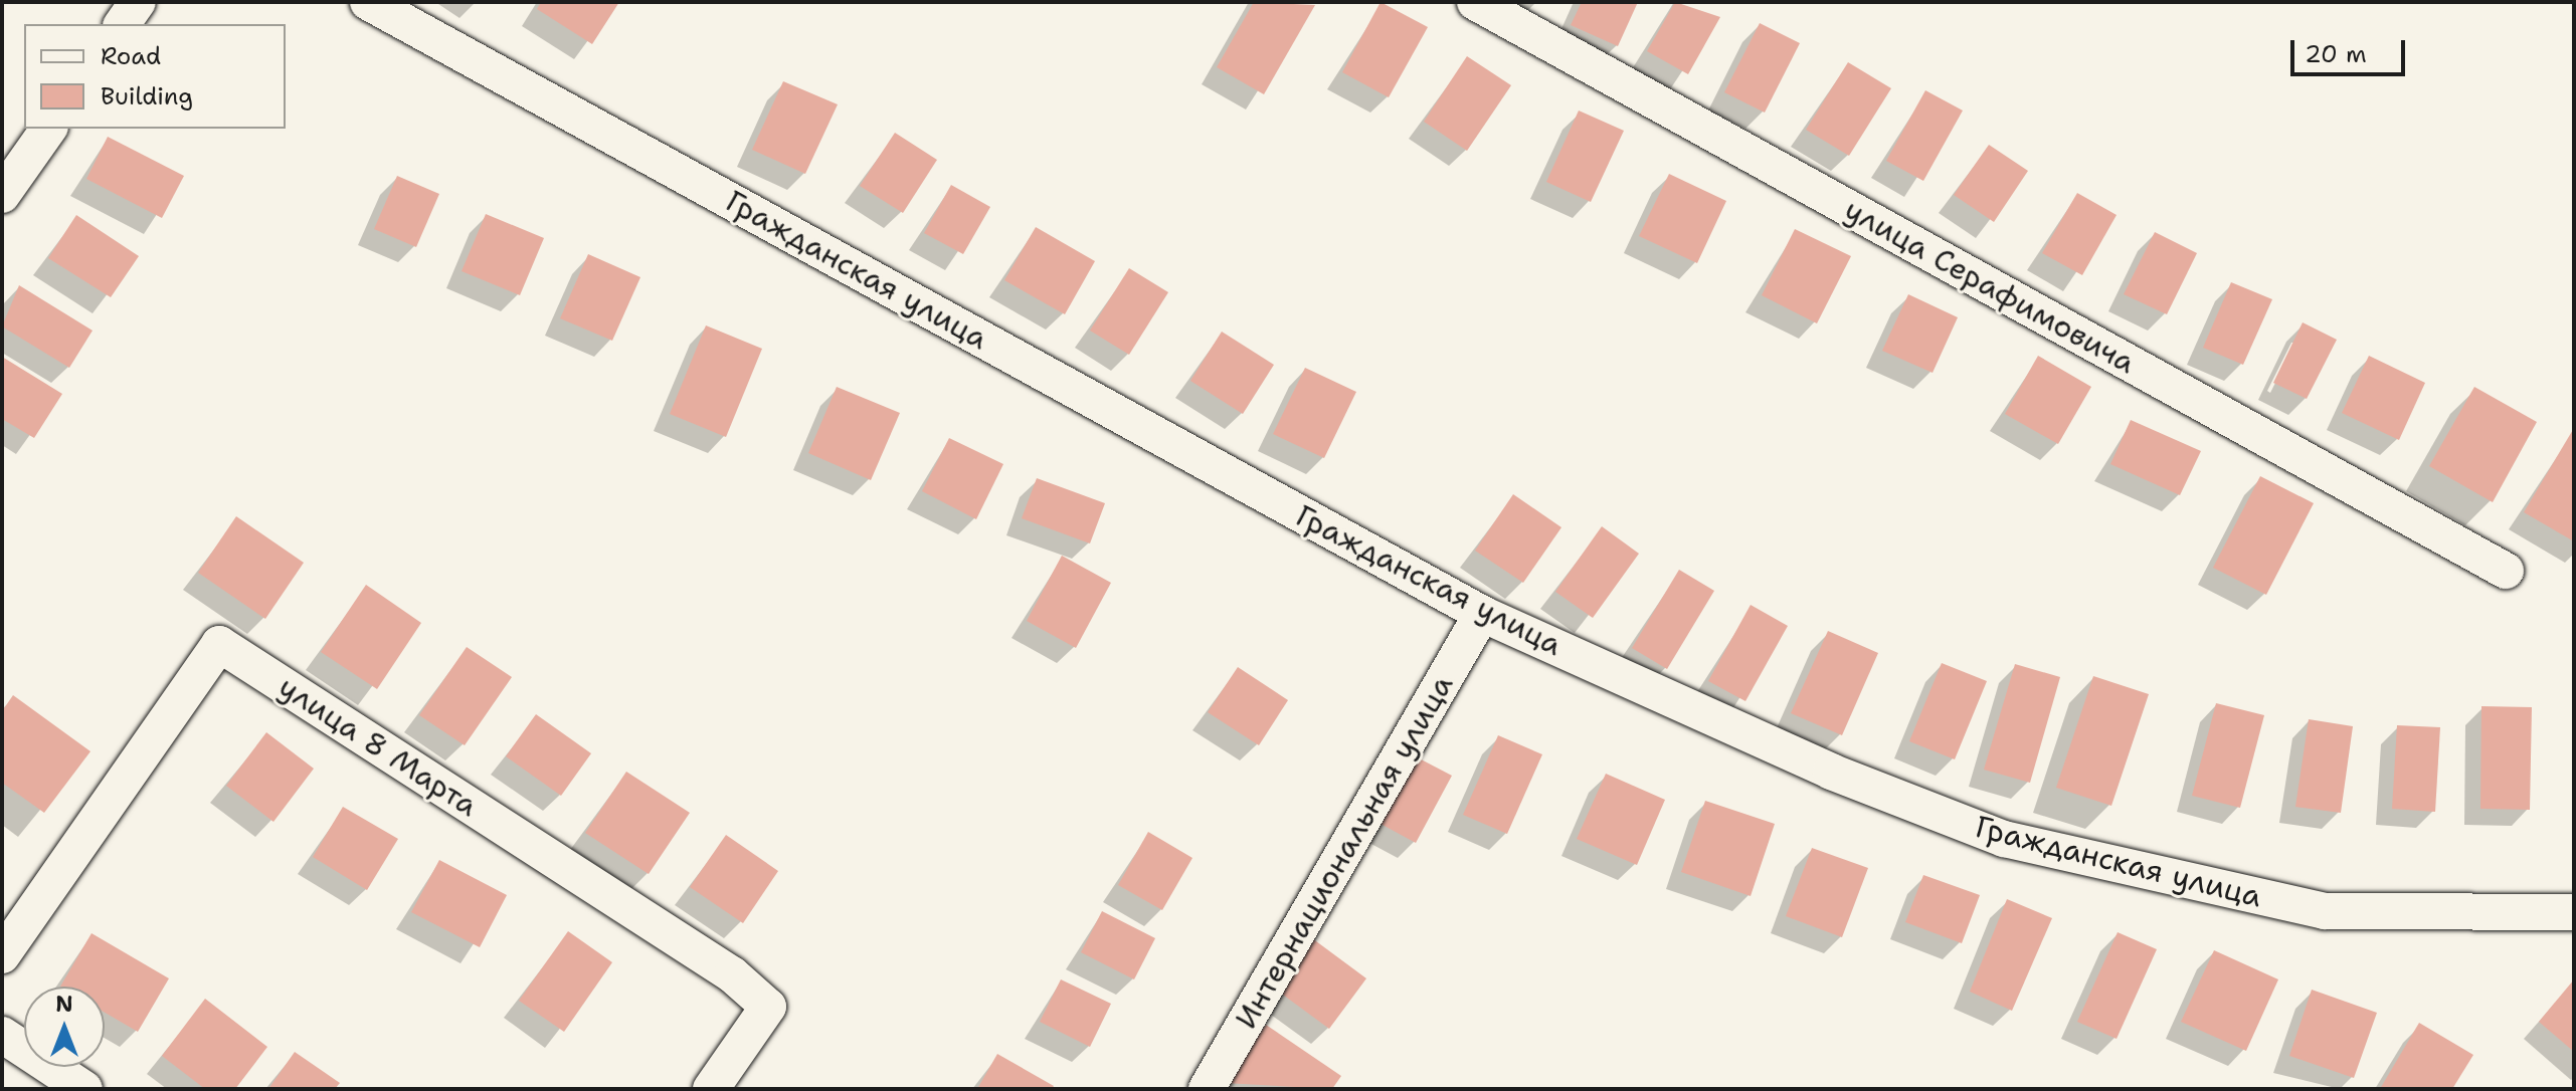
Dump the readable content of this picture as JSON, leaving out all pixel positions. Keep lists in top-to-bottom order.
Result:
{
  "streets": {
    "street": [
      "Гражданская улица",
      "улица Серафимовича",
      "улица 8 Марта",
      "Интернациональная улица"
    ]
  },
  "crossings": [
    ["Гражданская улица", "Интернациональная улица"]
  ],
  "legend": ["Road", "Building"],
  "scale_bar": "20 m",
  "north": "top"
}
